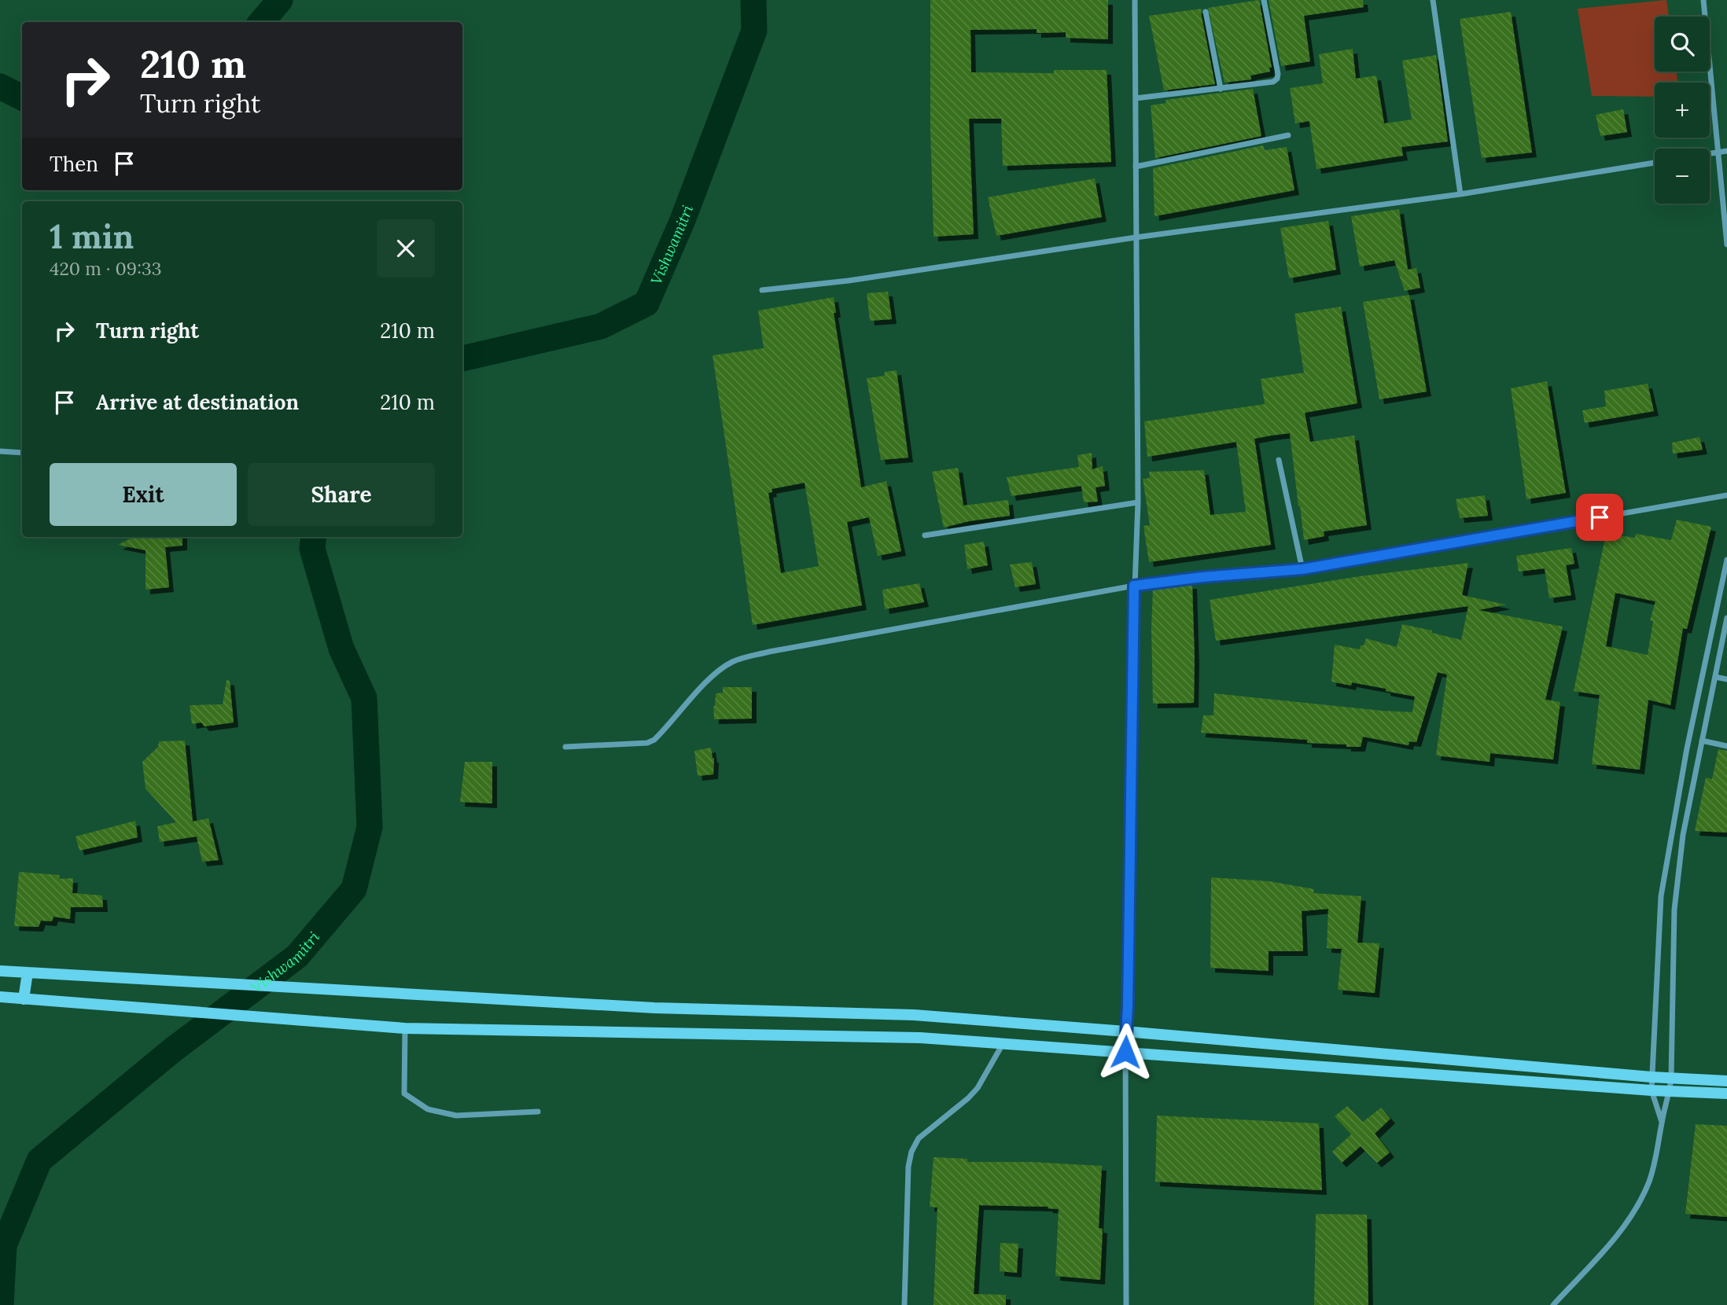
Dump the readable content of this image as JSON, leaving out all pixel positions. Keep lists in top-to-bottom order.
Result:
{
  "water": ["Vishwamitri"],
  "page": {
    "map_buttons": ["+", "−"],
    "turn": ["210 m", "Turn right"],
    "then": "Then",
    "heading": ["1 min", "420 m · 09:33"],
    "list": [
      {
        "name": "Turn right",
        "value": "210 m"
      },
      {
        "name": "Arrive at destination",
        "value": "210 m"
      }
    ],
    "buttons": ["Exit", "Share"]
  }
}
